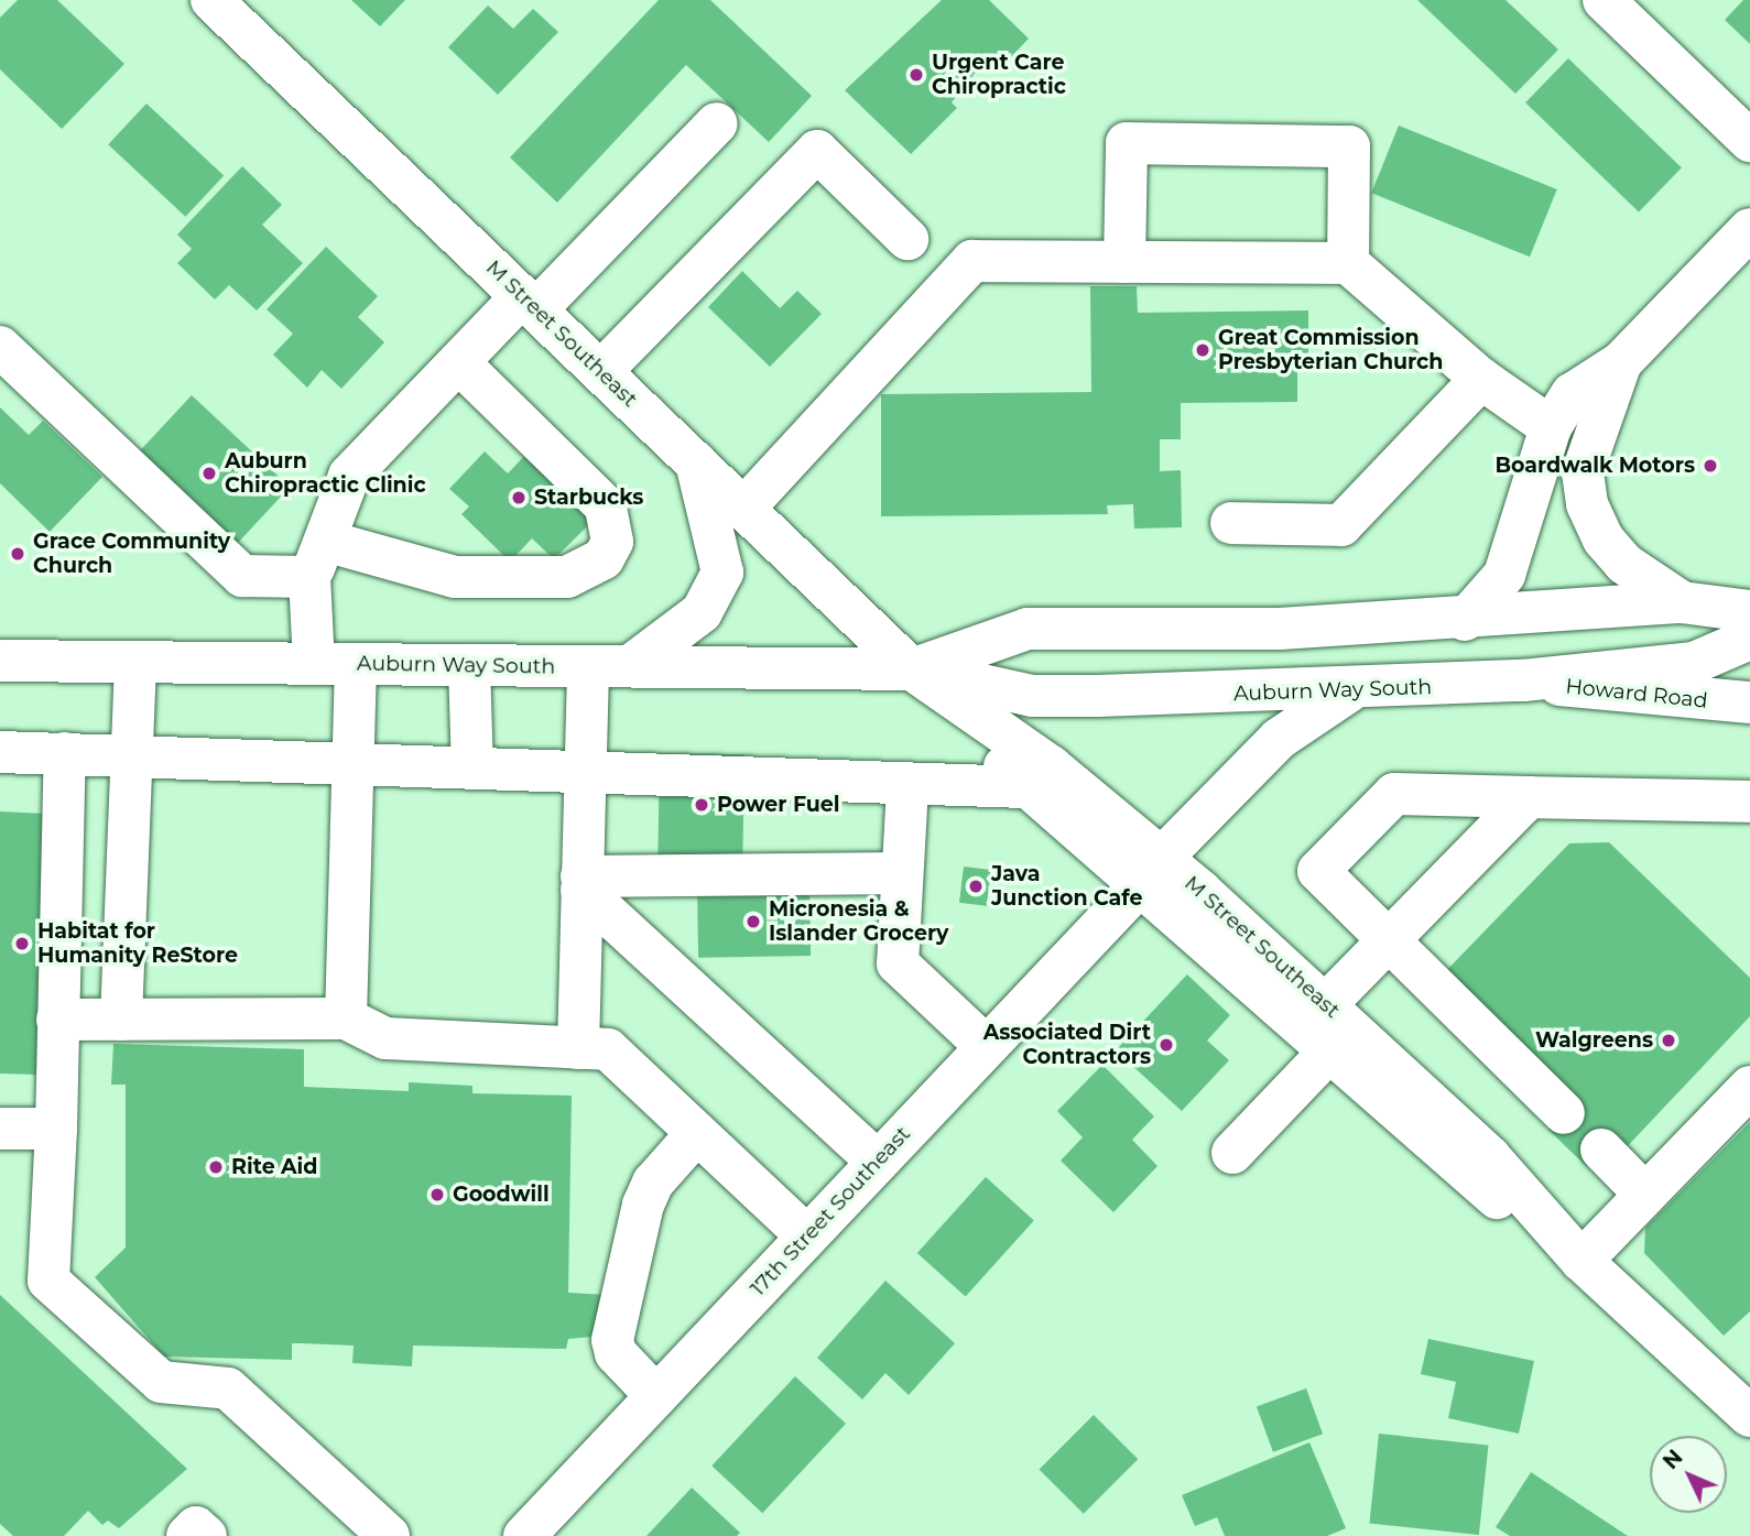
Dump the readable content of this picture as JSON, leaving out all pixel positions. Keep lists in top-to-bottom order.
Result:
{
  "streets": {
    "main road": [
      "M Street Southeast",
      "Auburn Way South",
      "Howard Road",
      "17th Street Southeast"
    ]
  },
  "crossings": [
    ["M Street Southeast", "Auburn Way South"],
    ["M Street Southeast", "17th Street Southeast"],
    ["Auburn Way South", "Howard Road"],
    ["Auburn Way South", "17th Street Southeast"]
  ],
  "places": [
    "Urgent Care Chiropractic",
    "Great Commission Presbyterian Church",
    "Boardwalk Motors",
    "Auburn Chiropractic Clinic",
    "Starbucks",
    "Grace Community Church",
    "Power Fuel",
    "Java Junction Cafe",
    "Micronesia & Islander Grocery",
    "Habitat for Humanity ReStore",
    "Walgreens",
    "Associated Dirt Contractors",
    "Rite Aid",
    "Goodwill"
  ],
  "north": "top left"
}
